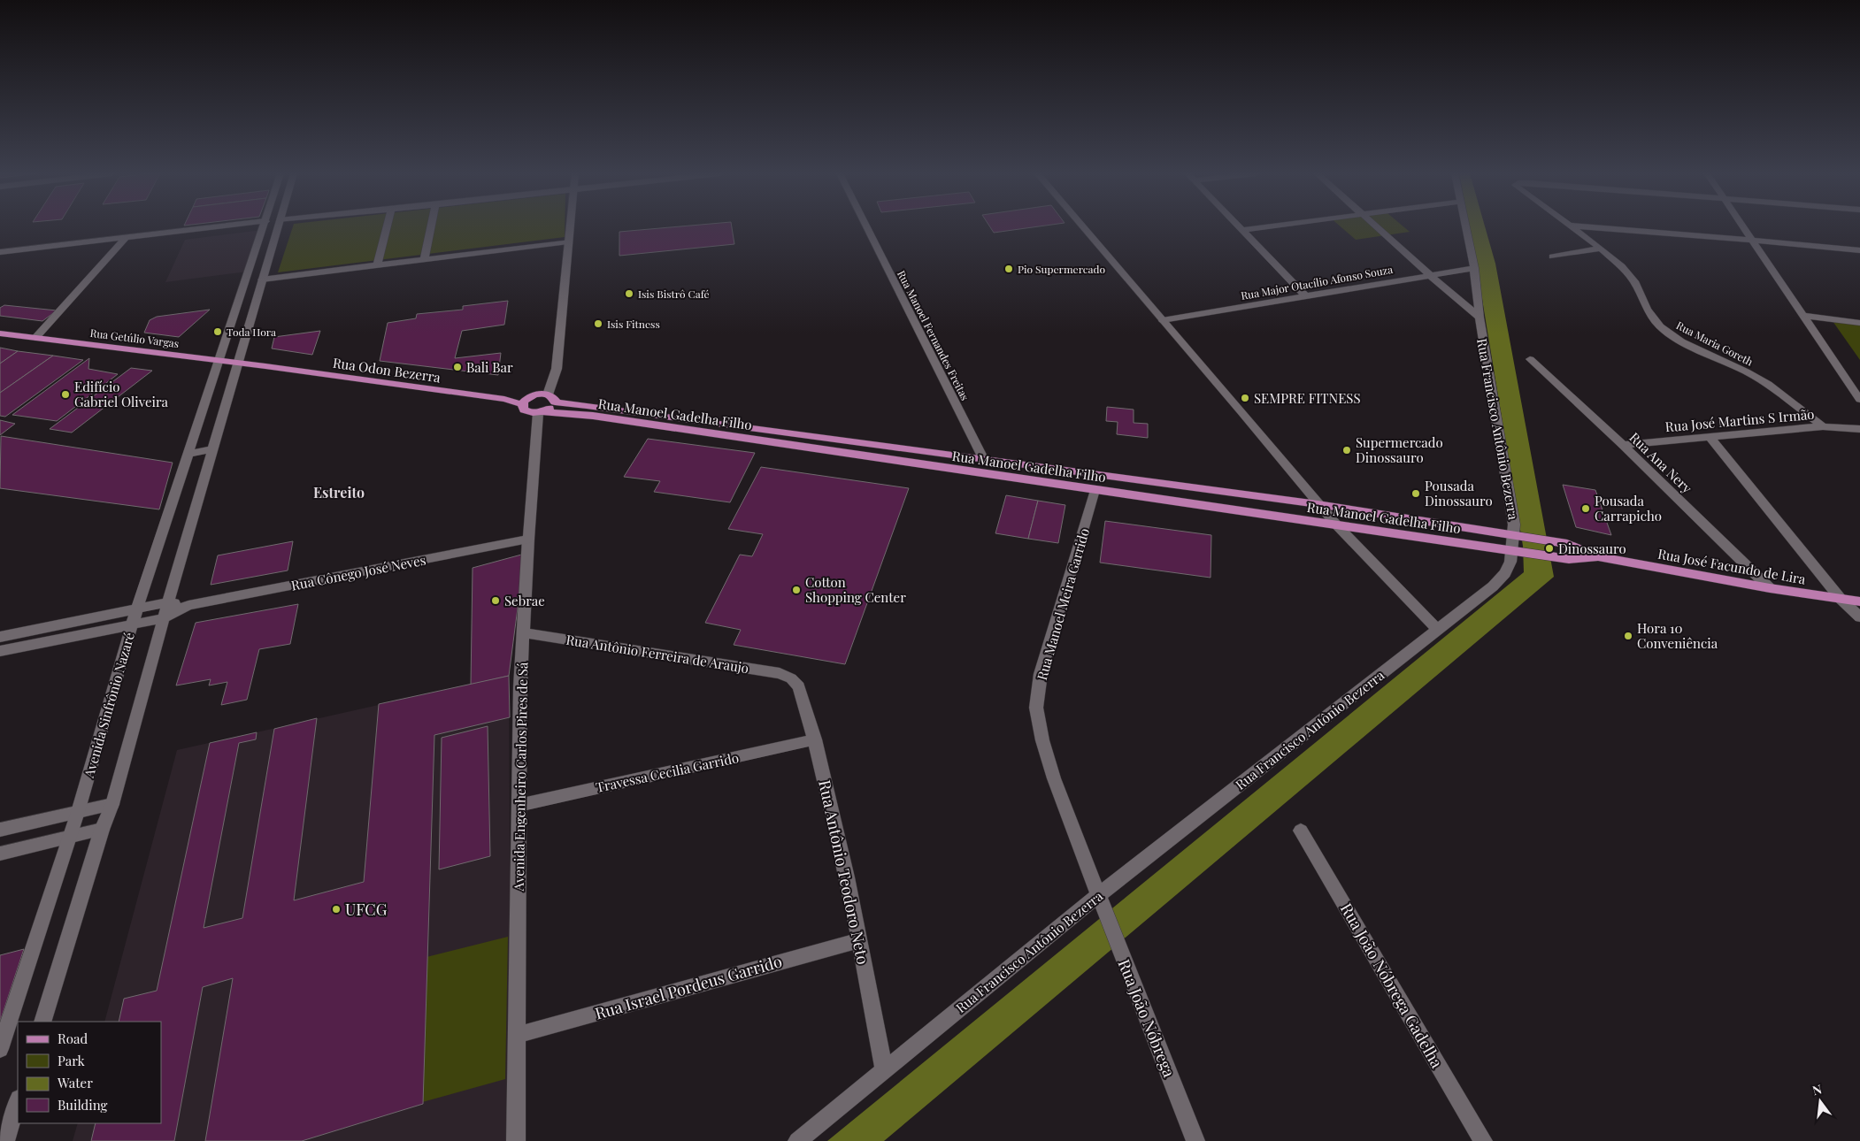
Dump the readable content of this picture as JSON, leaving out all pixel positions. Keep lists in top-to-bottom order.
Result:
{
  "streets": {
    "main road": [
      "Rua Getúlio Vargas",
      "Rua Odon Bezerra",
      "Rua Manoel Gadelha Filho",
      "Rua José Facundo de Lira"
    ],
    "street": [
      "Rua Major Otacílio Afonso Souza",
      "Rua Manoel Fernandes Freitas",
      "Rua Maria Goreth",
      "Rua José Martins S Irmão",
      "Rua Francisco Antônio Bezerra",
      "Rua Ana Nery",
      "Rua Cônego José Neves",
      "Rua Manoel Meira Garrido",
      "Rua Antônio Ferreira de Araujo",
      "Avenida Sinfrônio Nazaré",
      "Travessa Cecilia Garrido",
      "Avenida Engenheiro Carlos Pires de Sá",
      "Rua Antônio Teodoro Neto",
      "Rua João Nóbrega Gadelha",
      "Rua Israel Pordeus Garrido",
      "Rua João Nóbrega"
    ]
  },
  "crossings": [
    ["Rua Major Otacílio Afonso Souza", "Rua Francisco Antônio Bezerra"],
    ["Rua Manoel Fernandes Freitas", "Rua Manoel Gadelha Filho"],
    ["Rua Getúlio Vargas", "Rua Odon Bezerra"],
    ["Rua Getúlio Vargas", "Avenida Sinfrônio Nazaré"],
    ["Rua Maria Goreth", "Rua José Martins S Irmão"],
    ["Rua Odon Bezerra", "Rua Manoel Gadelha Filho"],
    ["Rua Odon Bezerra", "Avenida Engenheiro Carlos Pires de Sá"],
    ["Rua Manoel Gadelha Filho", "Rua Francisco Antônio Bezerra"],
    ["Rua Manoel Gadelha Filho", "Rua José Facundo de Lira"],
    ["Rua Manoel Gadelha Filho", "Rua Manoel Meira Garrido"],
    ["Rua Manoel Gadelha Filho", "Avenida Engenheiro Carlos Pires de Sá"],
    ["Rua José Martins S Irmão", "Rua Ana Nery"],
    ["Rua Francisco Antônio Bezerra", "Rua José Facundo de Lira"],
    ["Rua Francisco Antônio Bezerra", "Rua Manoel Meira Garrido"],
    ["Rua Francisco Antônio Bezerra", "Rua Antônio Teodoro Neto"],
    ["Rua Francisco Antônio Bezerra", "Rua João Nóbrega"],
    ["Rua Ana Nery", "Rua José Facundo de Lira"],
    ["Rua Cônego José Neves", "Avenida Sinfrônio Nazaré"],
    ["Rua Cônego José Neves", "Avenida Engenheiro Carlos Pires de Sá"],
    ["Rua Manoel Meira Garrido", "Rua João Nóbrega"],
    ["Rua Antônio Ferreira de Araujo", "Avenida Engenheiro Carlos Pires de Sá"],
    ["Rua Antônio Ferreira de Araujo", "Rua Antônio Teodoro Neto"],
    ["Travessa Cecilia Garrido", "Avenida Engenheiro Carlos Pires de Sá"],
    ["Travessa Cecilia Garrido", "Rua Antônio Teodoro Neto"],
    ["Avenida Engenheiro Carlos Pires de Sá", "Rua Israel Pordeus Garrido"],
    ["Rua Antônio Teodoro Neto", "Rua Israel Pordeus Garrido"]
  ],
  "districts": ["Estreito"],
  "places": [
    "Pio Supermercado",
    "Isis Bistrô Café",
    "Isis Fitness",
    "Toda Hora",
    "Bali Bar",
    "Edifício Gabriel Oliveira",
    "SEMPRE FITNESS",
    "Supermercado Dinossauro",
    "Pousada Dinossauro",
    "Pousada Carrapicho",
    "Dinossauro",
    "Cotton Shopping Center",
    "Sebrae",
    "Hora 10 Conveniência",
    "UFCG"
  ],
  "legend": [
    "Road",
    "Park",
    "Water",
    "Building"
  ],
  "north": "top"
}
